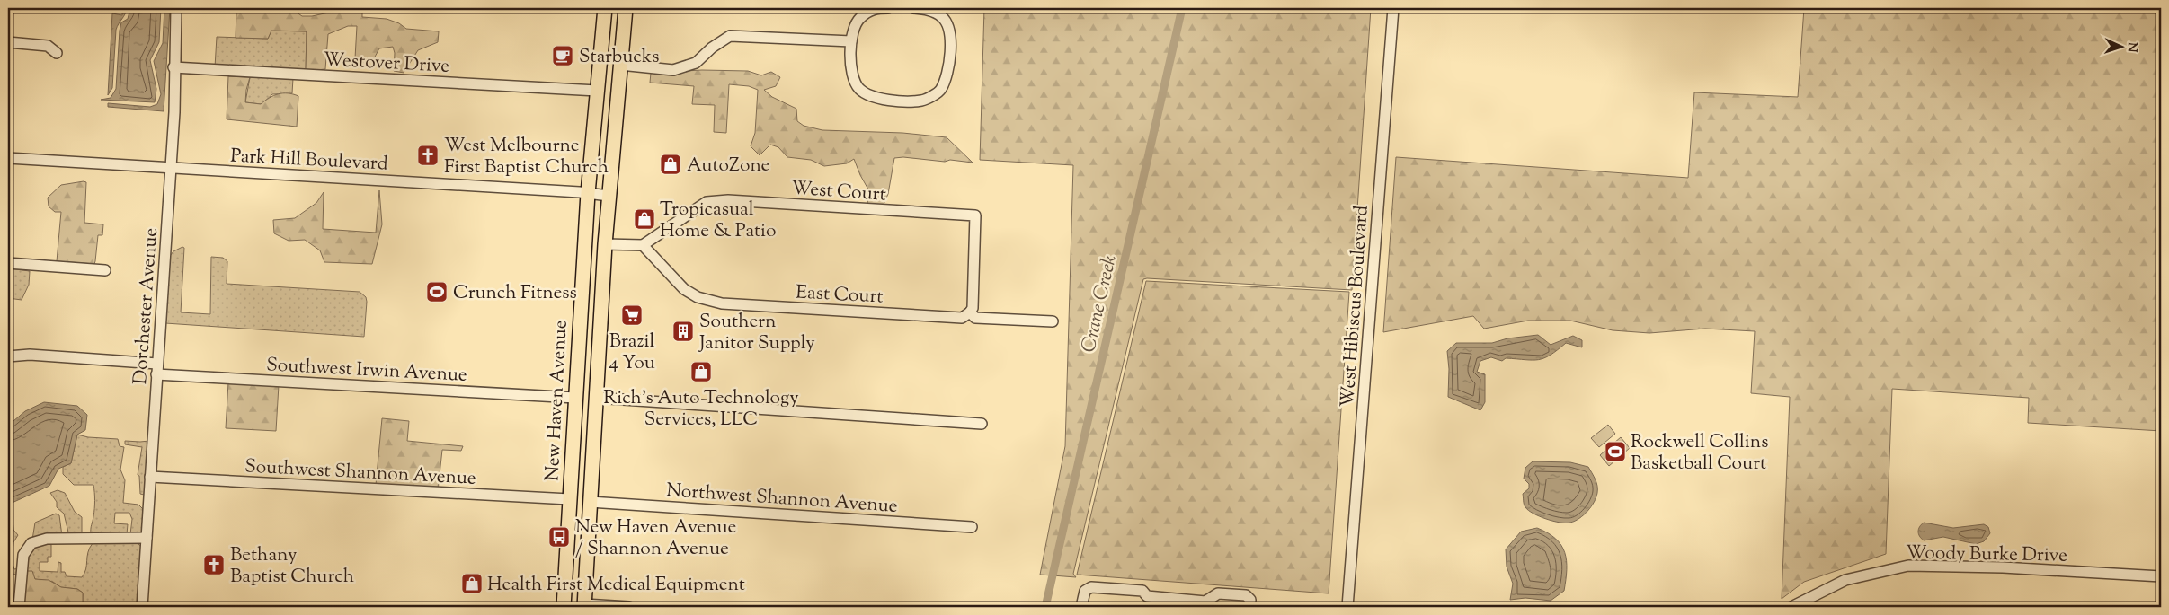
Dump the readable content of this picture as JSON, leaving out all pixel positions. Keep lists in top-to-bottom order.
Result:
{
  "streets": {
    "main road": ["New Haven Avenue"],
    "street": [
      "Westover Drive",
      "Park Hill Boulevard",
      "West Court",
      "East Court",
      "Dorchester Avenue",
      "West Hibiscus Boulevard",
      "Southwest Irwin Avenue",
      "Southwest Shannon Avenue",
      "Northwest Shannon Avenue",
      "Woody Burke Drive"
    ]
  },
  "crossings": [
    ["Westover Drive", "Dorchester Avenue"],
    ["Westover Drive", "New Haven Avenue"],
    ["Park Hill Boulevard", "Dorchester Avenue"],
    ["Park Hill Boulevard", "New Haven Avenue"],
    ["West Court", "East Court"],
    ["Dorchester Avenue", "Southwest Irwin Avenue"],
    ["Dorchester Avenue", "Southwest Shannon Avenue"],
    ["Southwest Irwin Avenue", "New Haven Avenue"],
    ["New Haven Avenue", "Southwest Shannon Avenue"],
    ["New Haven Avenue", "Northwest Shannon Avenue"]
  ],
  "water": ["Crane Creek"],
  "places": {
    "cafe": ["Starbucks"],
    "church": ["West Melbourne First Baptist Church", "Bethany Baptist Church"],
    "shop": [
      "AutoZone",
      "Tropicasual Home & Patio",
      "Rich's Auto Technology Services, LLC",
      "Health First Medical Equipment"
    ],
    "sports": ["Crunch Fitness", "Rockwell Collins Basketball Court"],
    "supermarket": ["Brazil 4 You"],
    "building": ["Southern Janitor Supply"],
    "bus stop": ["New Haven Avenue / Shannon Avenue"]
  },
  "north": "right"
}
